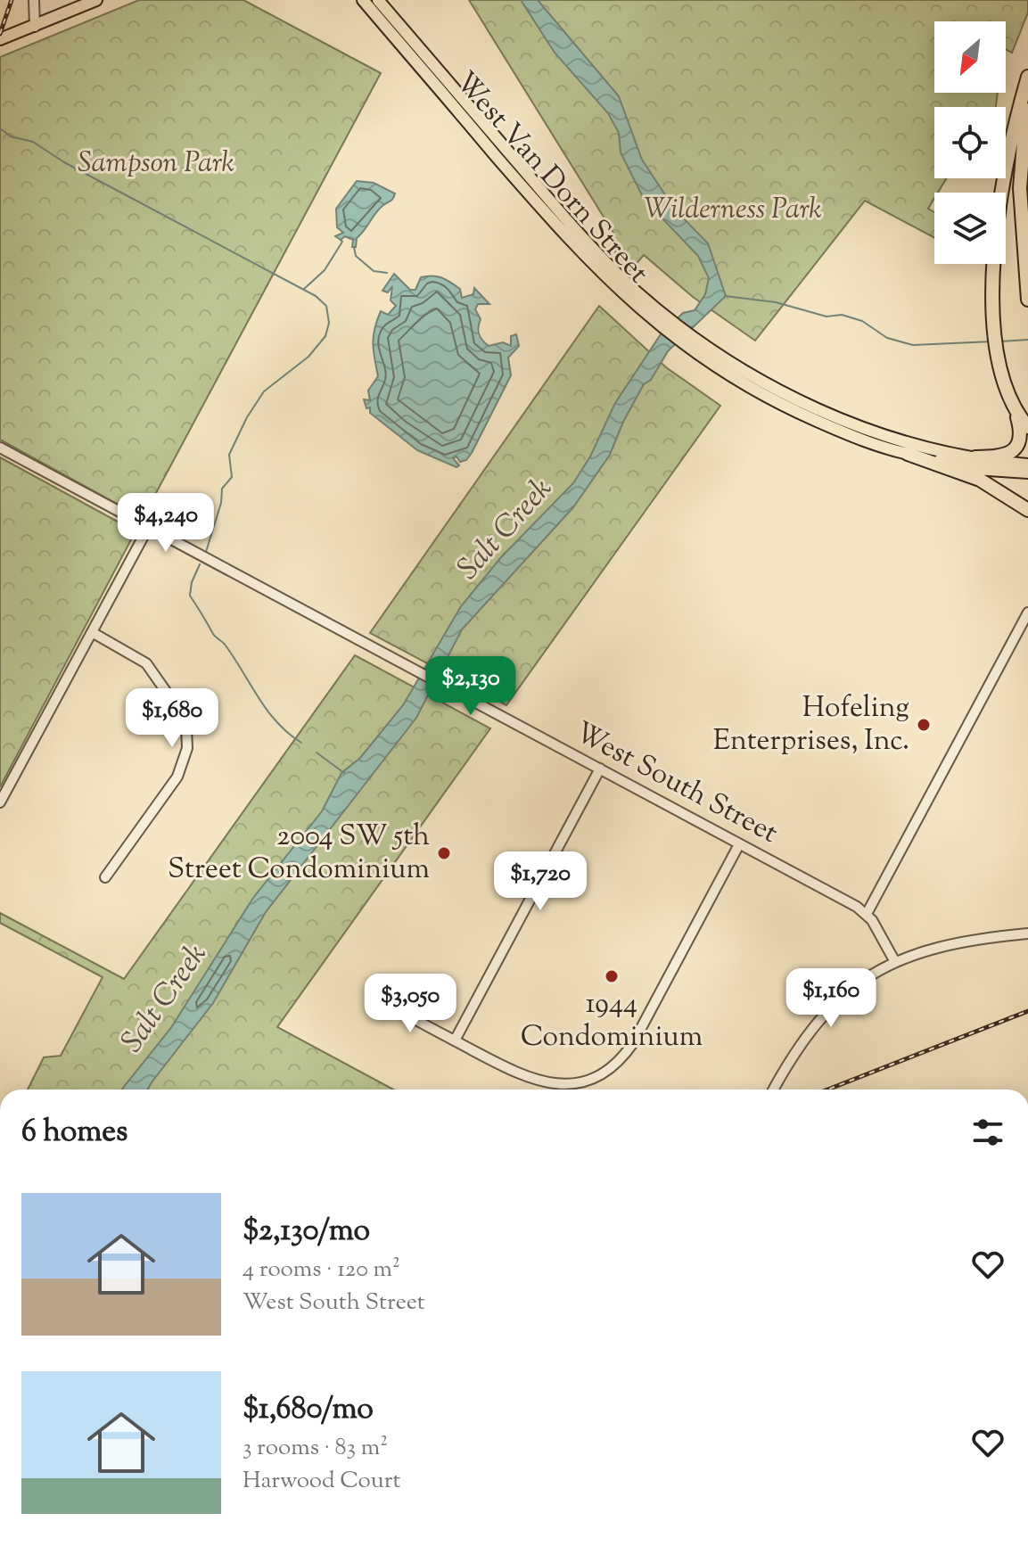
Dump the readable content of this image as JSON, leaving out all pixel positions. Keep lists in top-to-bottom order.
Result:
{
  "streets": {
    "main road": ["West Van Dorn Street"],
    "street": ["West South Street"]
  },
  "water": ["Salt Creek"],
  "parks": ["Sampson Park", "Wilderness Park"],
  "places": ["Hofeling Enterprises, Inc.", "2004 SW 5th Street Condominium", "1944 Condominium"],
  "north": "bottom left",
  "page": {
    "price": [
      "$4,240",
      "$2,130",
      "$1,680",
      "$1,720",
      "$1,160",
      "$3,050"
    ],
    "heading": "6 homes",
    "list": [
      {
        "name": "$2,130/mo",
        "note": "4 rooms · 120 m² · West South Street"
      },
      {
        "name": "$1,680/mo",
        "note": "3 rooms · 83 m² · Harwood Court"
      }
    ]
  }
}
